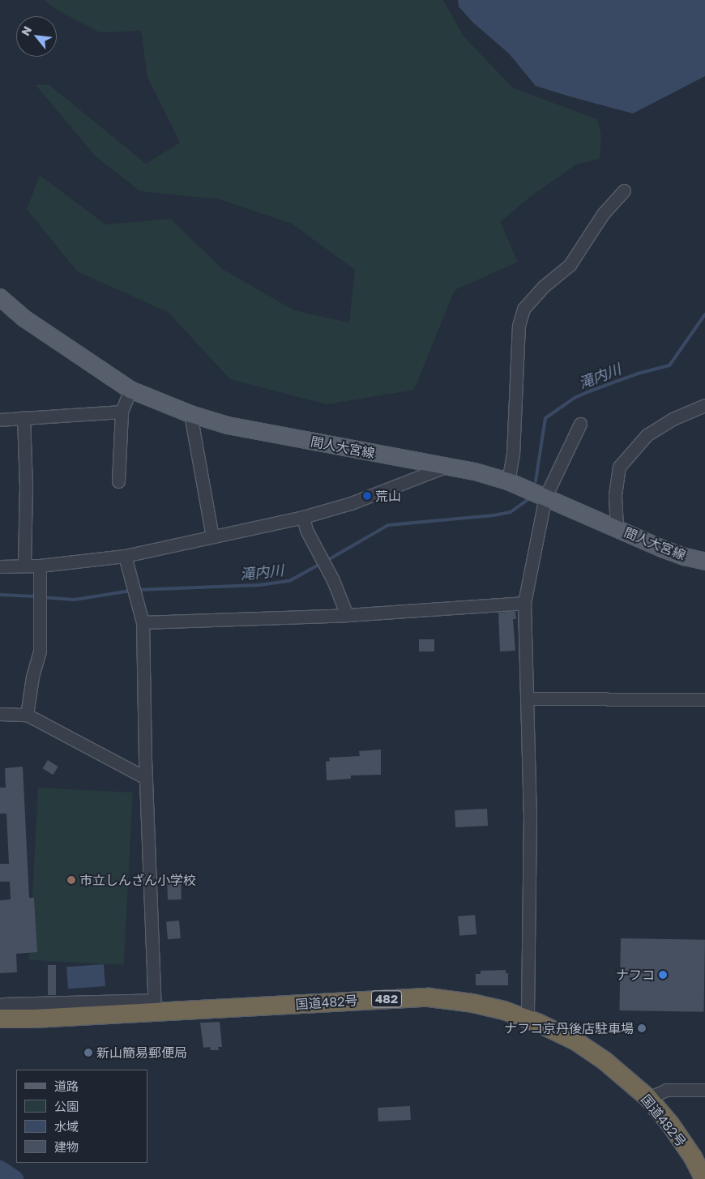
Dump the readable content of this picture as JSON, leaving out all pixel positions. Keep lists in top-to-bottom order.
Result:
{
  "streets": {
    "highway": ["482", "国道482号"],
    "main road": ["間人大宮線"]
  },
  "water": ["滝内川"],
  "places": [
    "荒山",
    "市立しんざん小学校",
    "ナフコ",
    "ナフコ京丹後店駐車場",
    "新山簡易郵便局"
  ],
  "legend": [
    "道路",
    "公園",
    "水域",
    "建物"
  ],
  "north": "top left"
}
